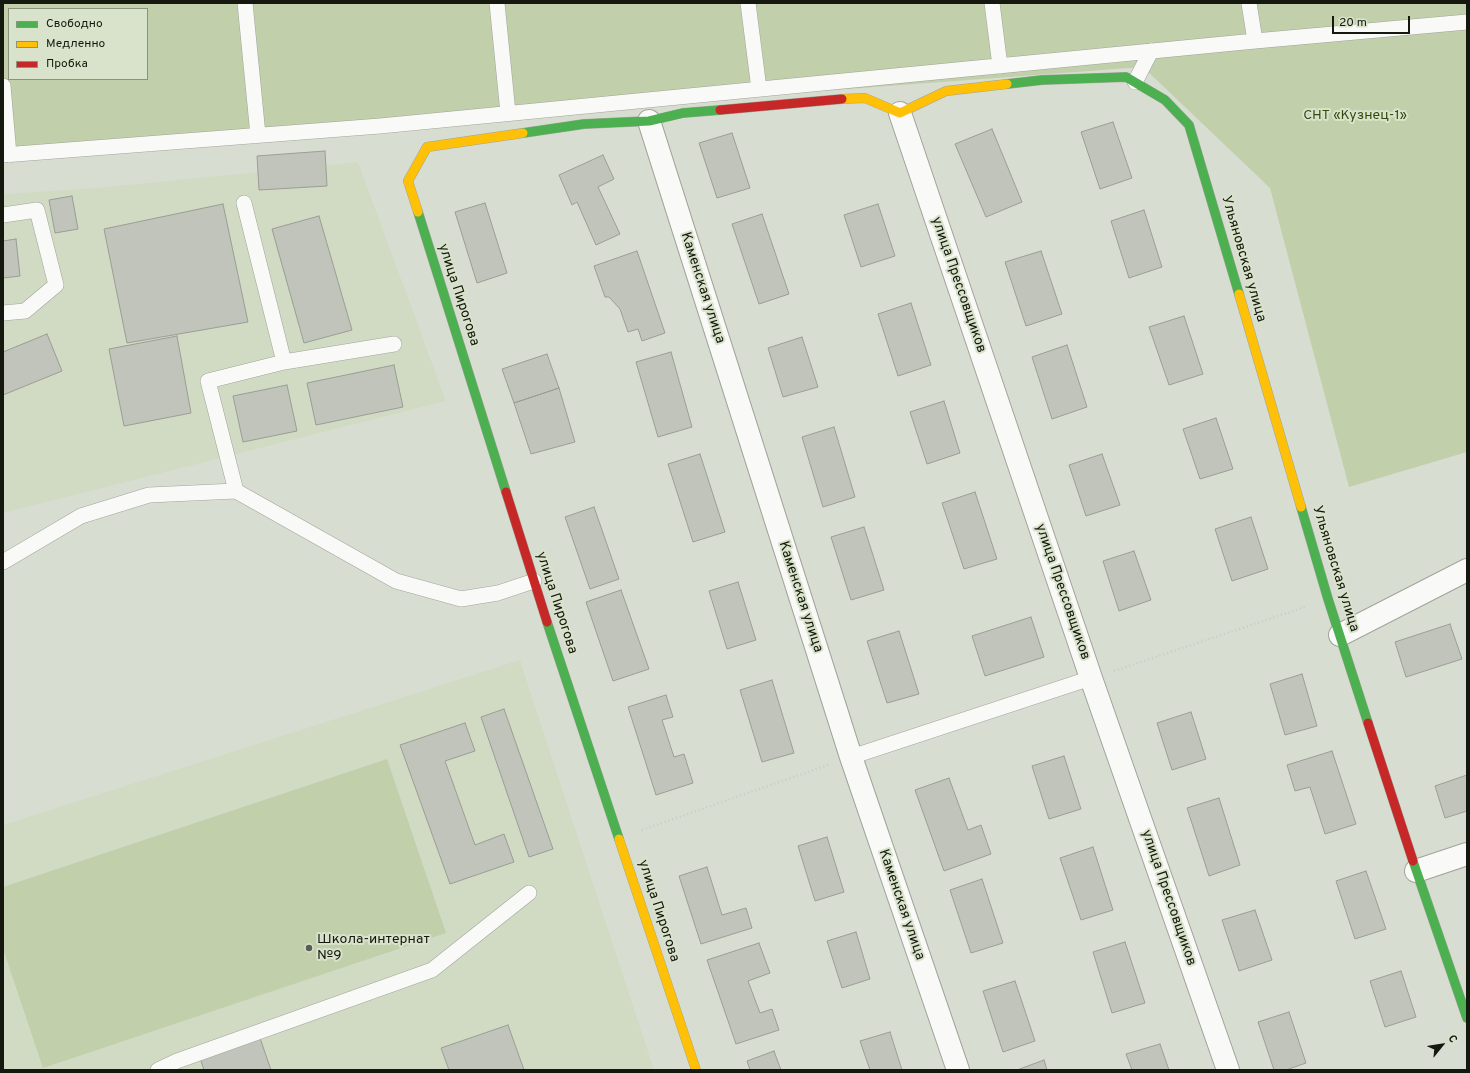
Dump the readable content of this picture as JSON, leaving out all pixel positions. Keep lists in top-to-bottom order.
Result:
{
  "streets": {
    "street": [
      "Ульяновская улица",
      "улица Прессовщиков",
      "Каменская улица",
      "улица Пирогова"
    ]
  },
  "crossings": [
    ["Каменская улица", "улица Пирогова"]
  ],
  "parks": ["СНТ «Кузнец-1»"],
  "places": ["Школа-интернат №9"],
  "legend": ["Свободно", "Медленно", "Пробка"],
  "scale_bar": "20 m",
  "north": "top right"
}
